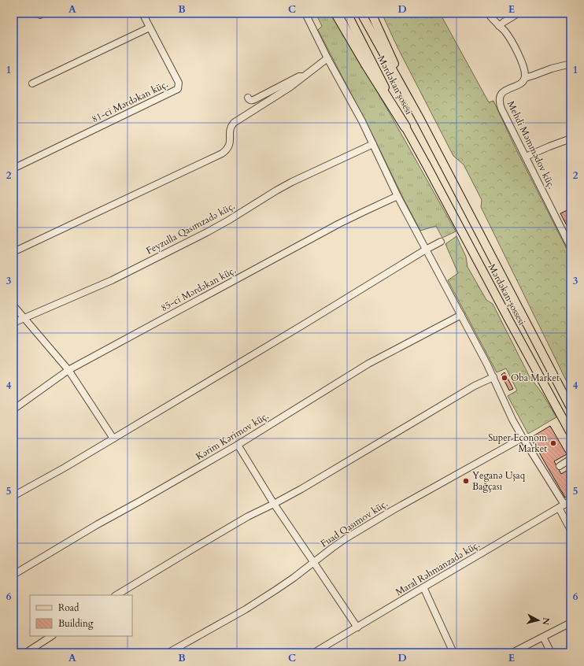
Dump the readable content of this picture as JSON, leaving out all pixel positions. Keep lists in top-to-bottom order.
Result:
{
  "streets": {
    "main road": ["Mərdəkan şosesi", "Mərdəkan şossesi"],
    "street": [
      "81-ci Mərdəkan küç.",
      "Mehdi Məmmədov küç.",
      "Feyzulla Qasımzadə küç.",
      "85-ci Mərdəkan küç.",
      "Kərim Kərimov küç.",
      "Fuad Qasımov küç.",
      "Maral Rəhmanzadə küç."
    ]
  },
  "crossings": [
    ["Mərdəkan şosesi", "Mərdəkan şossesi"]
  ],
  "places": ["Oba Market", "Super Econom Market", "Yeganə Uşaq Bağçası"],
  "legend": ["Road", "Building"],
  "north": "right",
  "grid": {
    "columns": [
      "A",
      "B",
      "C",
      "D",
      "E"
    ],
    "rows": [
      "1",
      "2",
      "3",
      "4",
      "5",
      "6"
    ]
  }
}
